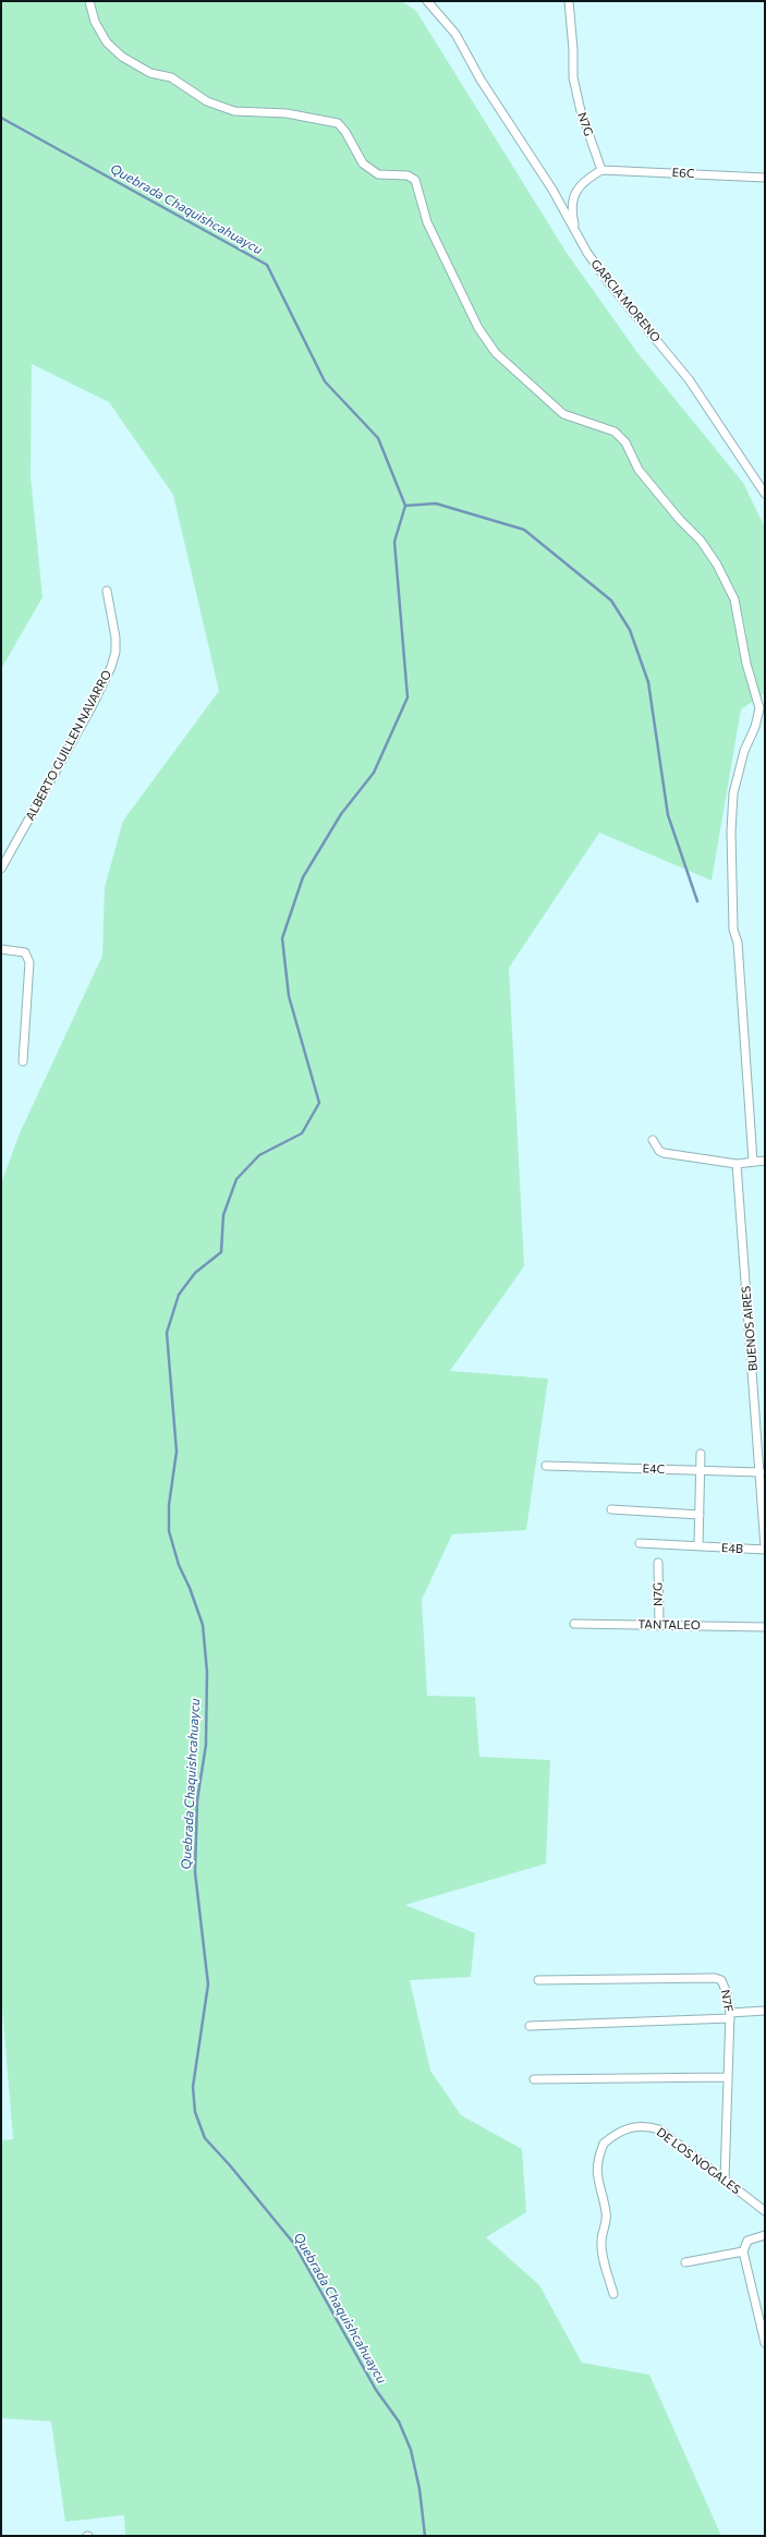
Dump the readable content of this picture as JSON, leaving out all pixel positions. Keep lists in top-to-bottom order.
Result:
{
  "streets": {
    "street": [
      "N7G",
      "E6C",
      "GARCIA MORENO",
      "ALBERTO GUILLEN NAVARRO",
      "BUENOS AIRES",
      "E4C",
      "E4B",
      "TANTALEO",
      "N7F",
      "DE LOS NOGALES"
    ]
  },
  "crossings": [
    ["N7G", "E6C"],
    ["N7G", "TANTALEO"],
    ["BUENOS AIRES", "E4C"],
    ["BUENOS AIRES", "E4B"],
    ["N7F", "DE LOS NOGALES"]
  ],
  "water": ["Quebrada Chaquishcahuaycu"]
}
